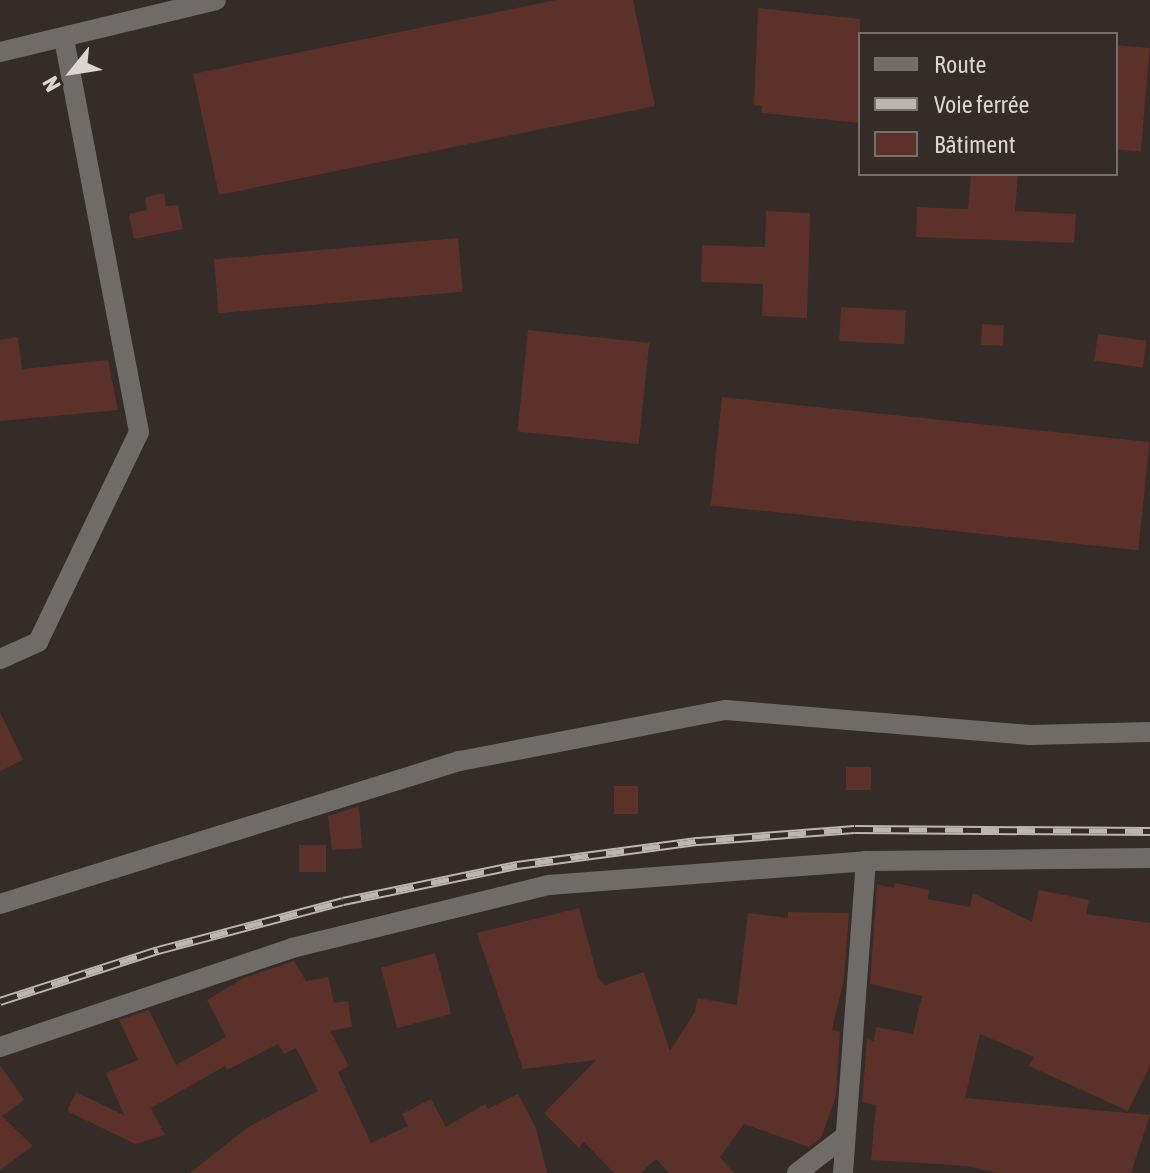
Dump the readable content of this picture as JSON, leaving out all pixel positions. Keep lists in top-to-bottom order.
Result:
{
  "legend": ["Route", "Voie ferrée", "Bâtiment"],
  "north": "bottom left"
}
